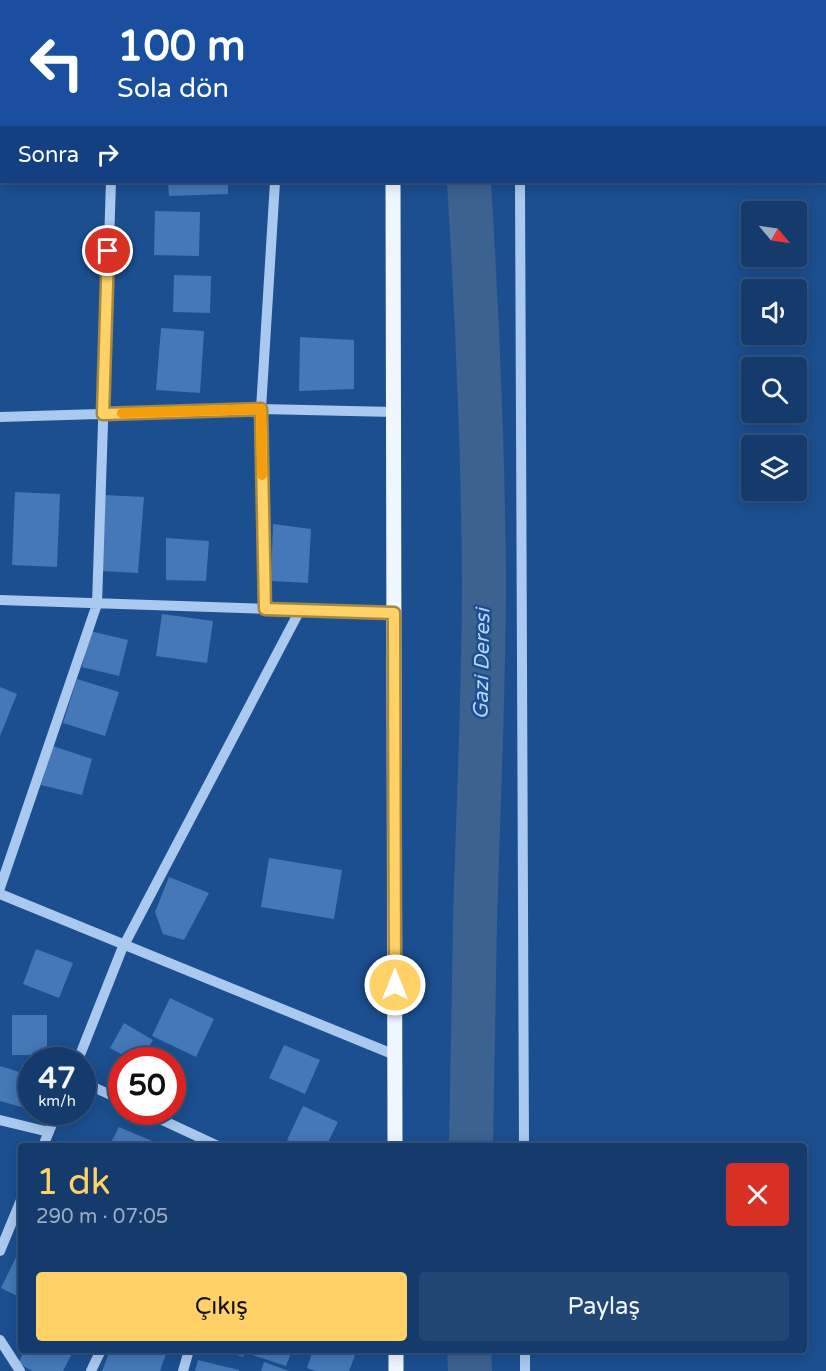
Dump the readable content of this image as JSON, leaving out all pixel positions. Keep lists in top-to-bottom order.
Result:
{
  "water": ["Gazi Deresi"],
  "north": "bottom right",
  "page": {
    "turn": ["100 m", "Sola dön"],
    "then": "Sonra",
    "speed": "47 km/h",
    "limit": "50",
    "heading": ["1 dk", "290 m · 07:05"],
    "buttons": ["Çıkış", "Paylaş"]
  }
}
